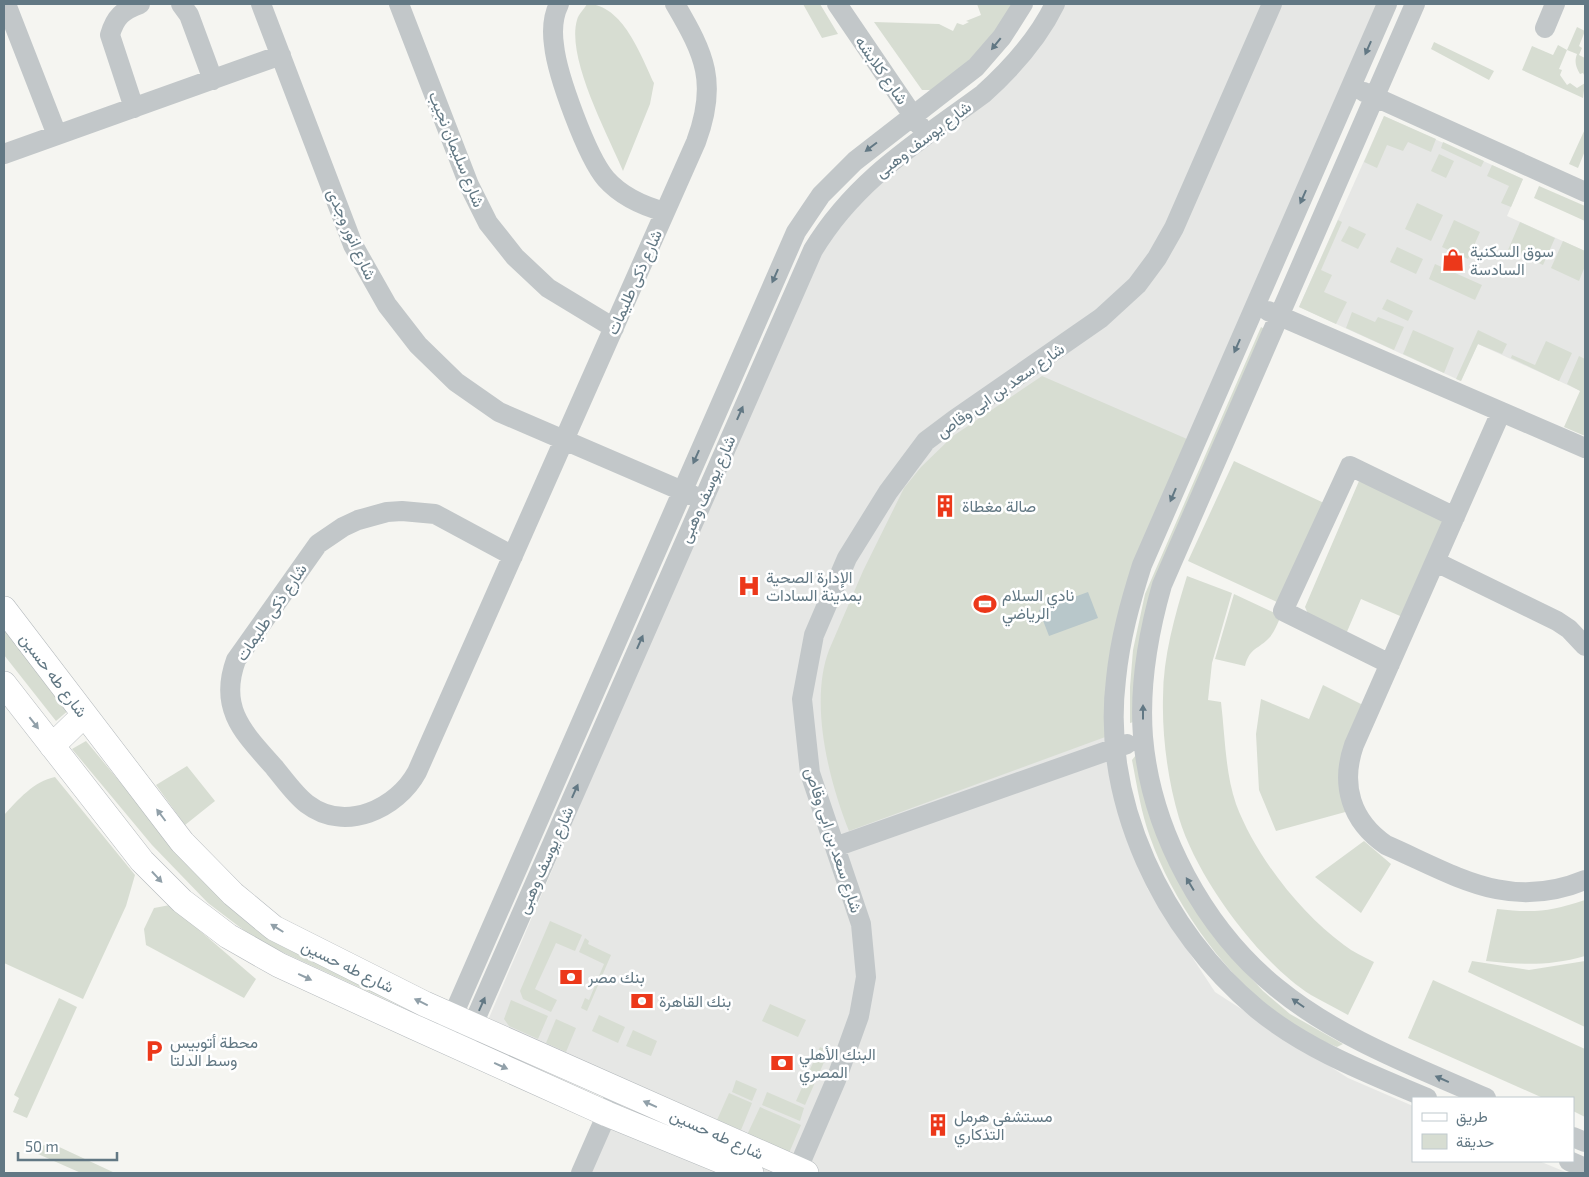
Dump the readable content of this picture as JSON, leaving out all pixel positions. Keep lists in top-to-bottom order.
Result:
{
  "streets": {
    "main road": ["شارع طه حسين"],
    "street": [
      "شارع كلابشه",
      "شارع يوسف وهبى",
      "شارع سليمان نجيب",
      "شارع انور وجدى",
      "شارع ذكى طليمات",
      "شارع سعد بن ابى وقاص"
    ]
  },
  "crossings": [
    ["شارع كلابشه", "شارع يوسف وهبى"],
    ["شارع يوسف وهبى", "شارع انور وجدى"],
    ["شارع يوسف وهبى", "شارع طه حسين"],
    ["شارع سليمان نجيب", "شارع ذكى طليمات"],
    ["شارع انور وجدى", "شارع ذكى طليمات"],
    ["شارع سعد بن ابى وقاص", "شارع طه حسين"]
  ],
  "places": {
    "shop": ["سوق السكنية السادسة"],
    "building": ["صالة مغطاة", "مستشفى هرمل التذكاري"],
    "hospital": ["الإدارة الصحية بمدينة السادات"],
    "sports": ["نادي السلام الرياضي"],
    "bank": ["بنك مصر", "بنك القاهرة", "البنك الأهلي المصري"],
    "parking": ["محطة أتوبيس وسط الدلتا"]
  },
  "legend": ["طريق", "حديقة"],
  "scale_bar": "50 m"
}
